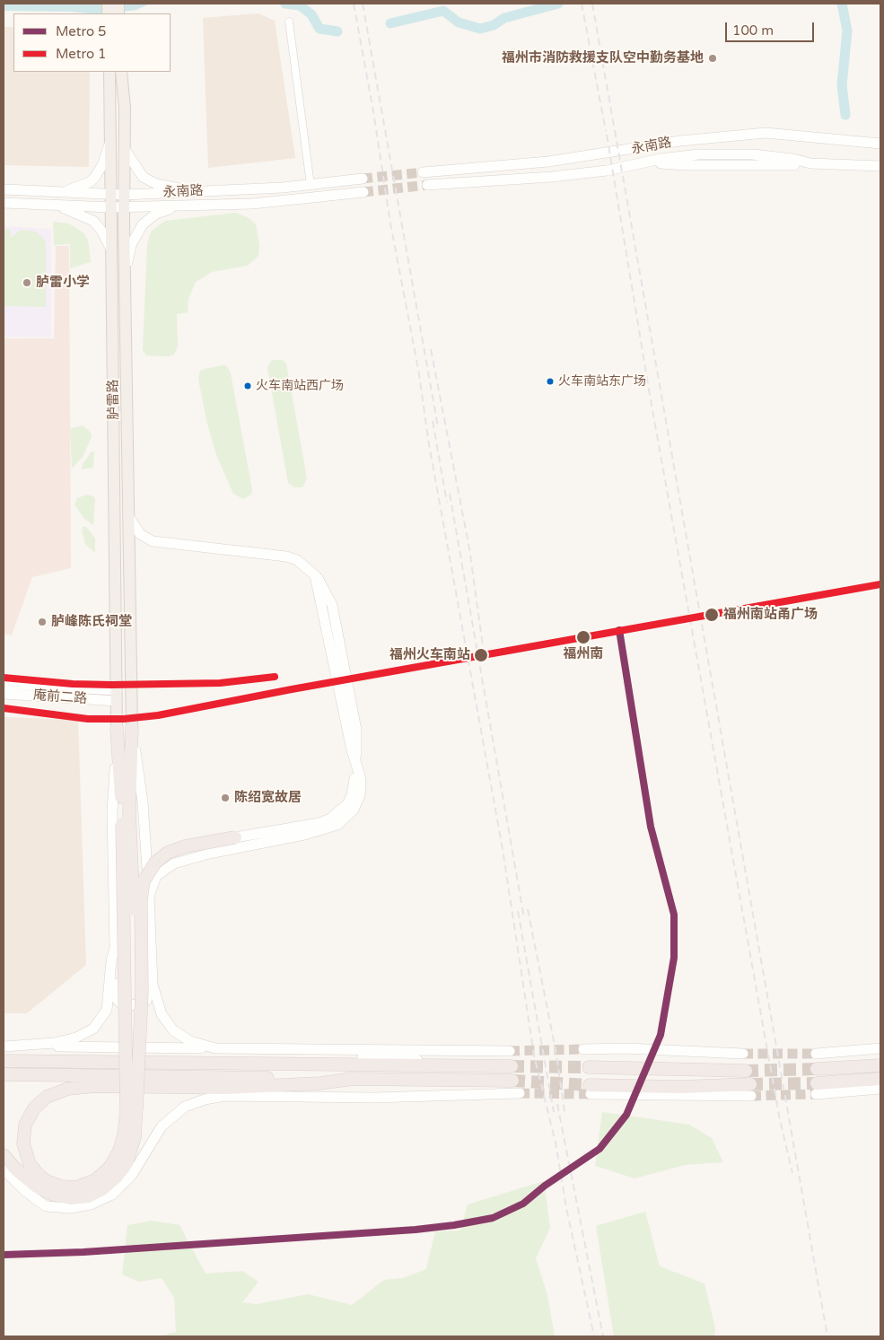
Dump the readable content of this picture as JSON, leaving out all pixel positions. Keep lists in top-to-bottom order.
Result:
{
  "streets": {
    "main road": ["永南路", "胪雷路", "庵前二路"]
  },
  "crossings": [
    ["永南路", "胪雷路"],
    ["胪雷路", "庵前二路"]
  ],
  "places": [
    "福州市消防救援支队空中勤务基地",
    "胪雷小学",
    "火车南站东广场",
    "火车南站西广场",
    "福州南站甬广场",
    "胪峰陈氏祠堂",
    "福州南",
    "福州火车南站",
    "陈绍宽故居"
  ],
  "lines": ["metro line 1", "metro line 5"],
  "legend": ["Metro 5", "Metro 1"],
  "scale_bar": "100 m"
}
